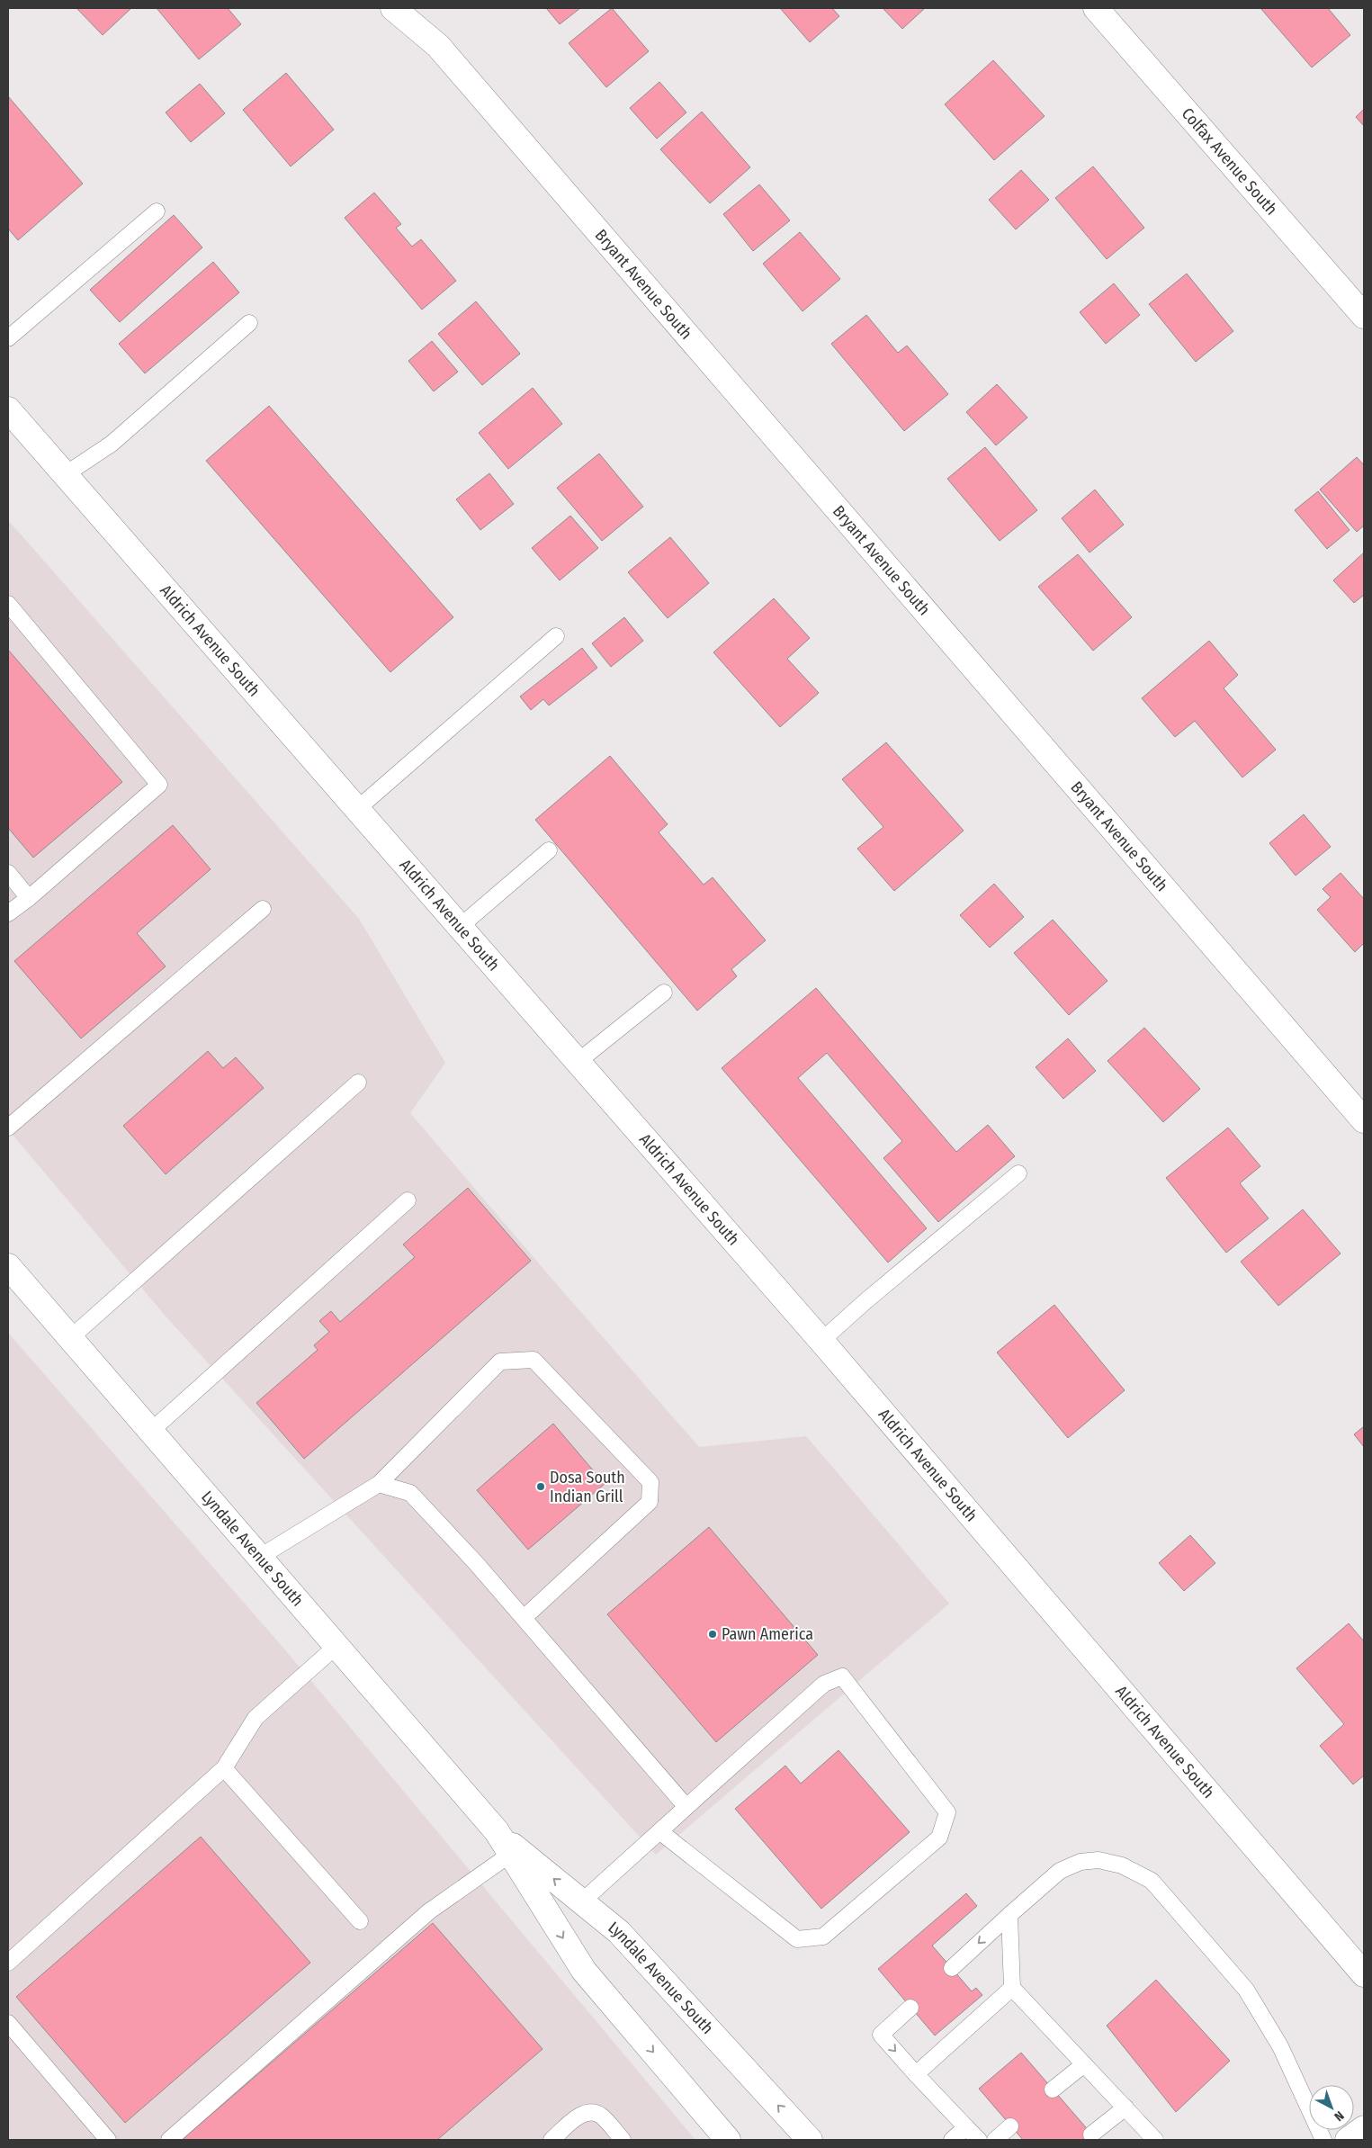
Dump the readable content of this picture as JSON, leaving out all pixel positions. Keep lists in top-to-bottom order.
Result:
{
  "streets": {
    "street": [
      "Colfax Avenue South",
      "Bryant Avenue South",
      "Aldrich Avenue South",
      "Lyndale Avenue South"
    ]
  },
  "places": ["Dosa South Indian Grill", "Pawn America"],
  "north": "bottom right"
}
